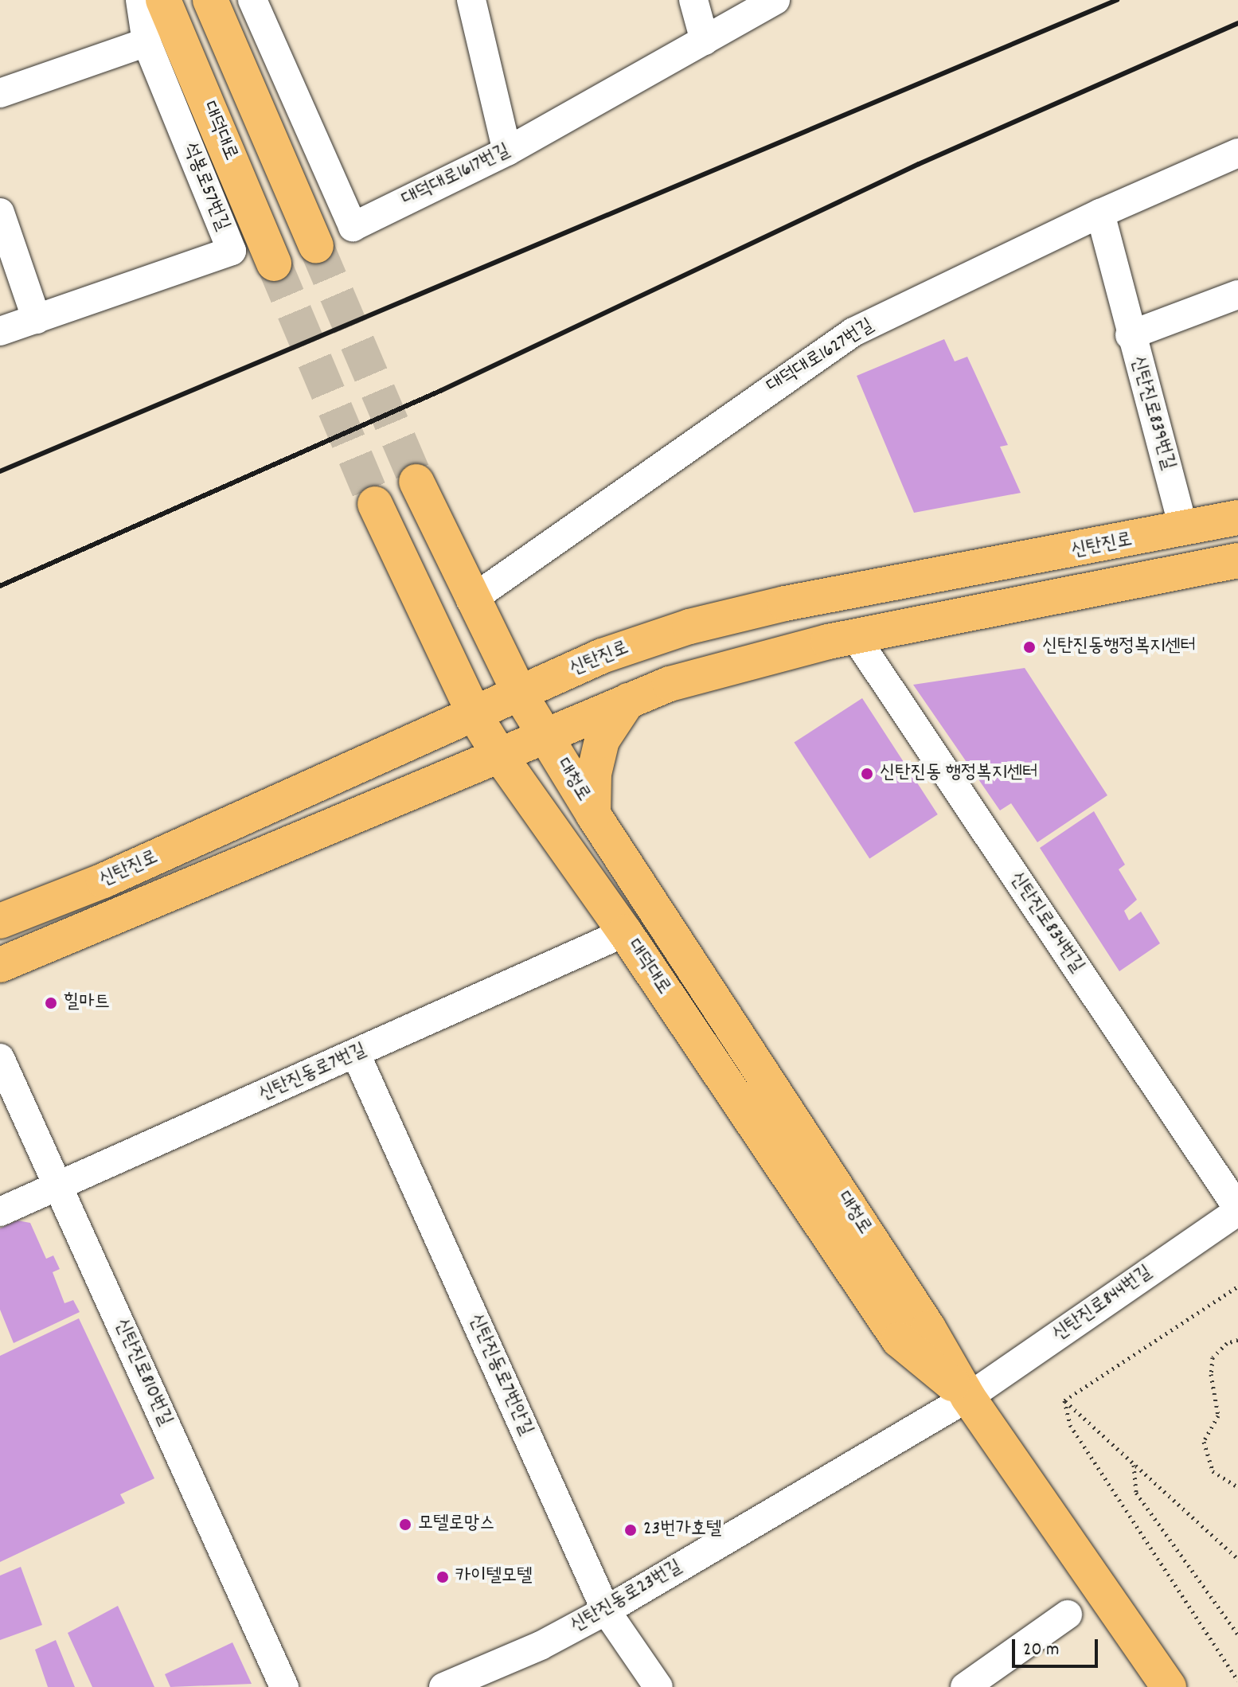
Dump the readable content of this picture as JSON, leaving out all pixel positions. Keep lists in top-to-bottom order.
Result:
{
  "streets": {
    "main road": ["대덕대로", "신탄진로", "대청로"],
    "street": [
      "대덕대로1617번길",
      "석봉로57번길",
      "대덕대로1627번길",
      "신탄진로839번길",
      "신탄진로834번길",
      "신탄진동로7번길",
      "신탄진로844번길",
      "신탄진로810번길",
      "신탄진동로7번안길",
      "신탄진동로23번길"
    ]
  },
  "crossings": [
    ["대덕대로", "신탄진로"],
    ["대덕대로", "대청로"],
    ["대덕대로", "신탄진동로7번길"],
    ["대덕대로", "신탄진로844번길"],
    ["대덕대로", "신탄진동로23번길"],
    ["신탄진로839번길", "신탄진로"],
    ["신탄진로", "대청로"],
    ["신탄진로", "신탄진로834번길"],
    ["대청로", "신탄진로844번길"],
    ["대청로", "신탄진동로23번길"],
    ["신탄진로834번길", "신탄진로844번길"],
    ["신탄진동로7번길", "신탄진로810번길"],
    ["신탄진동로7번길", "신탄진동로7번안길"],
    ["신탄진로844번길", "신탄진동로23번길"],
    ["신탄진동로7번안길", "신탄진동로23번길"]
  ],
  "places": [
    "신탄진동행정복지센터",
    "신탄진동 행정복지센터",
    "힐마트",
    "모텔로망스",
    "23번가호텔",
    "카이텔모텔"
  ],
  "scale_bar": "20 m"
}
